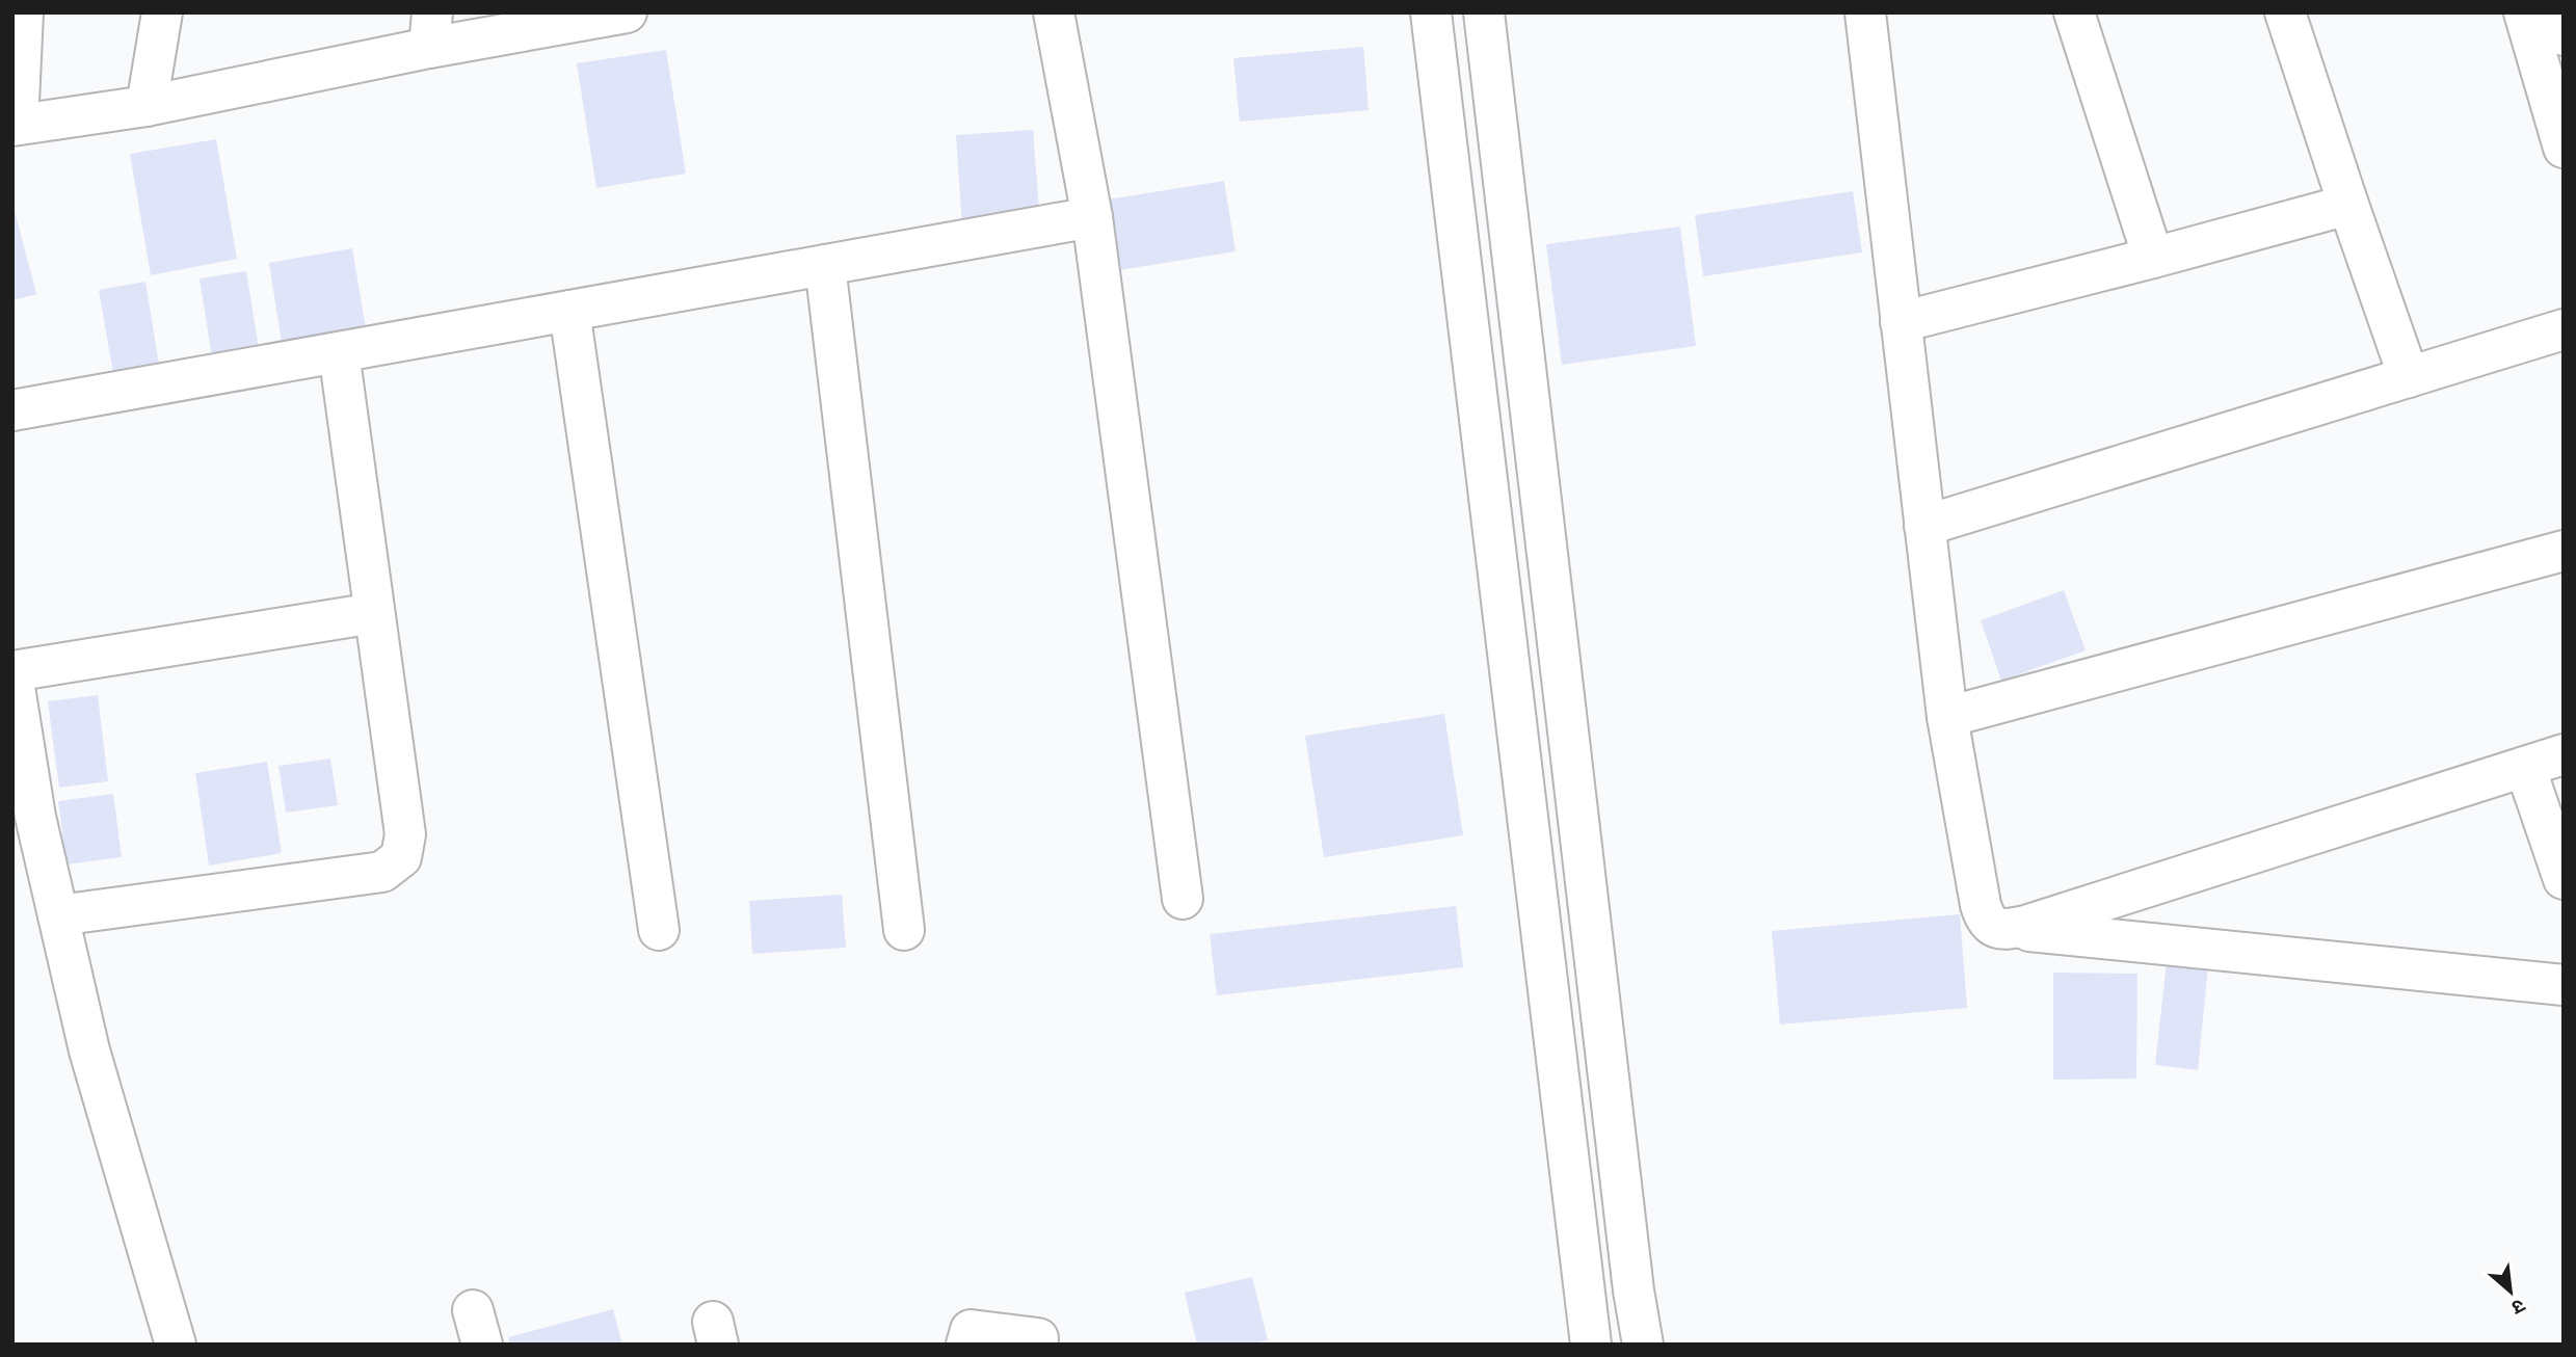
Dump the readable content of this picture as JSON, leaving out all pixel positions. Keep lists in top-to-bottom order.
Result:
{
  "north": "bottom right"
}
